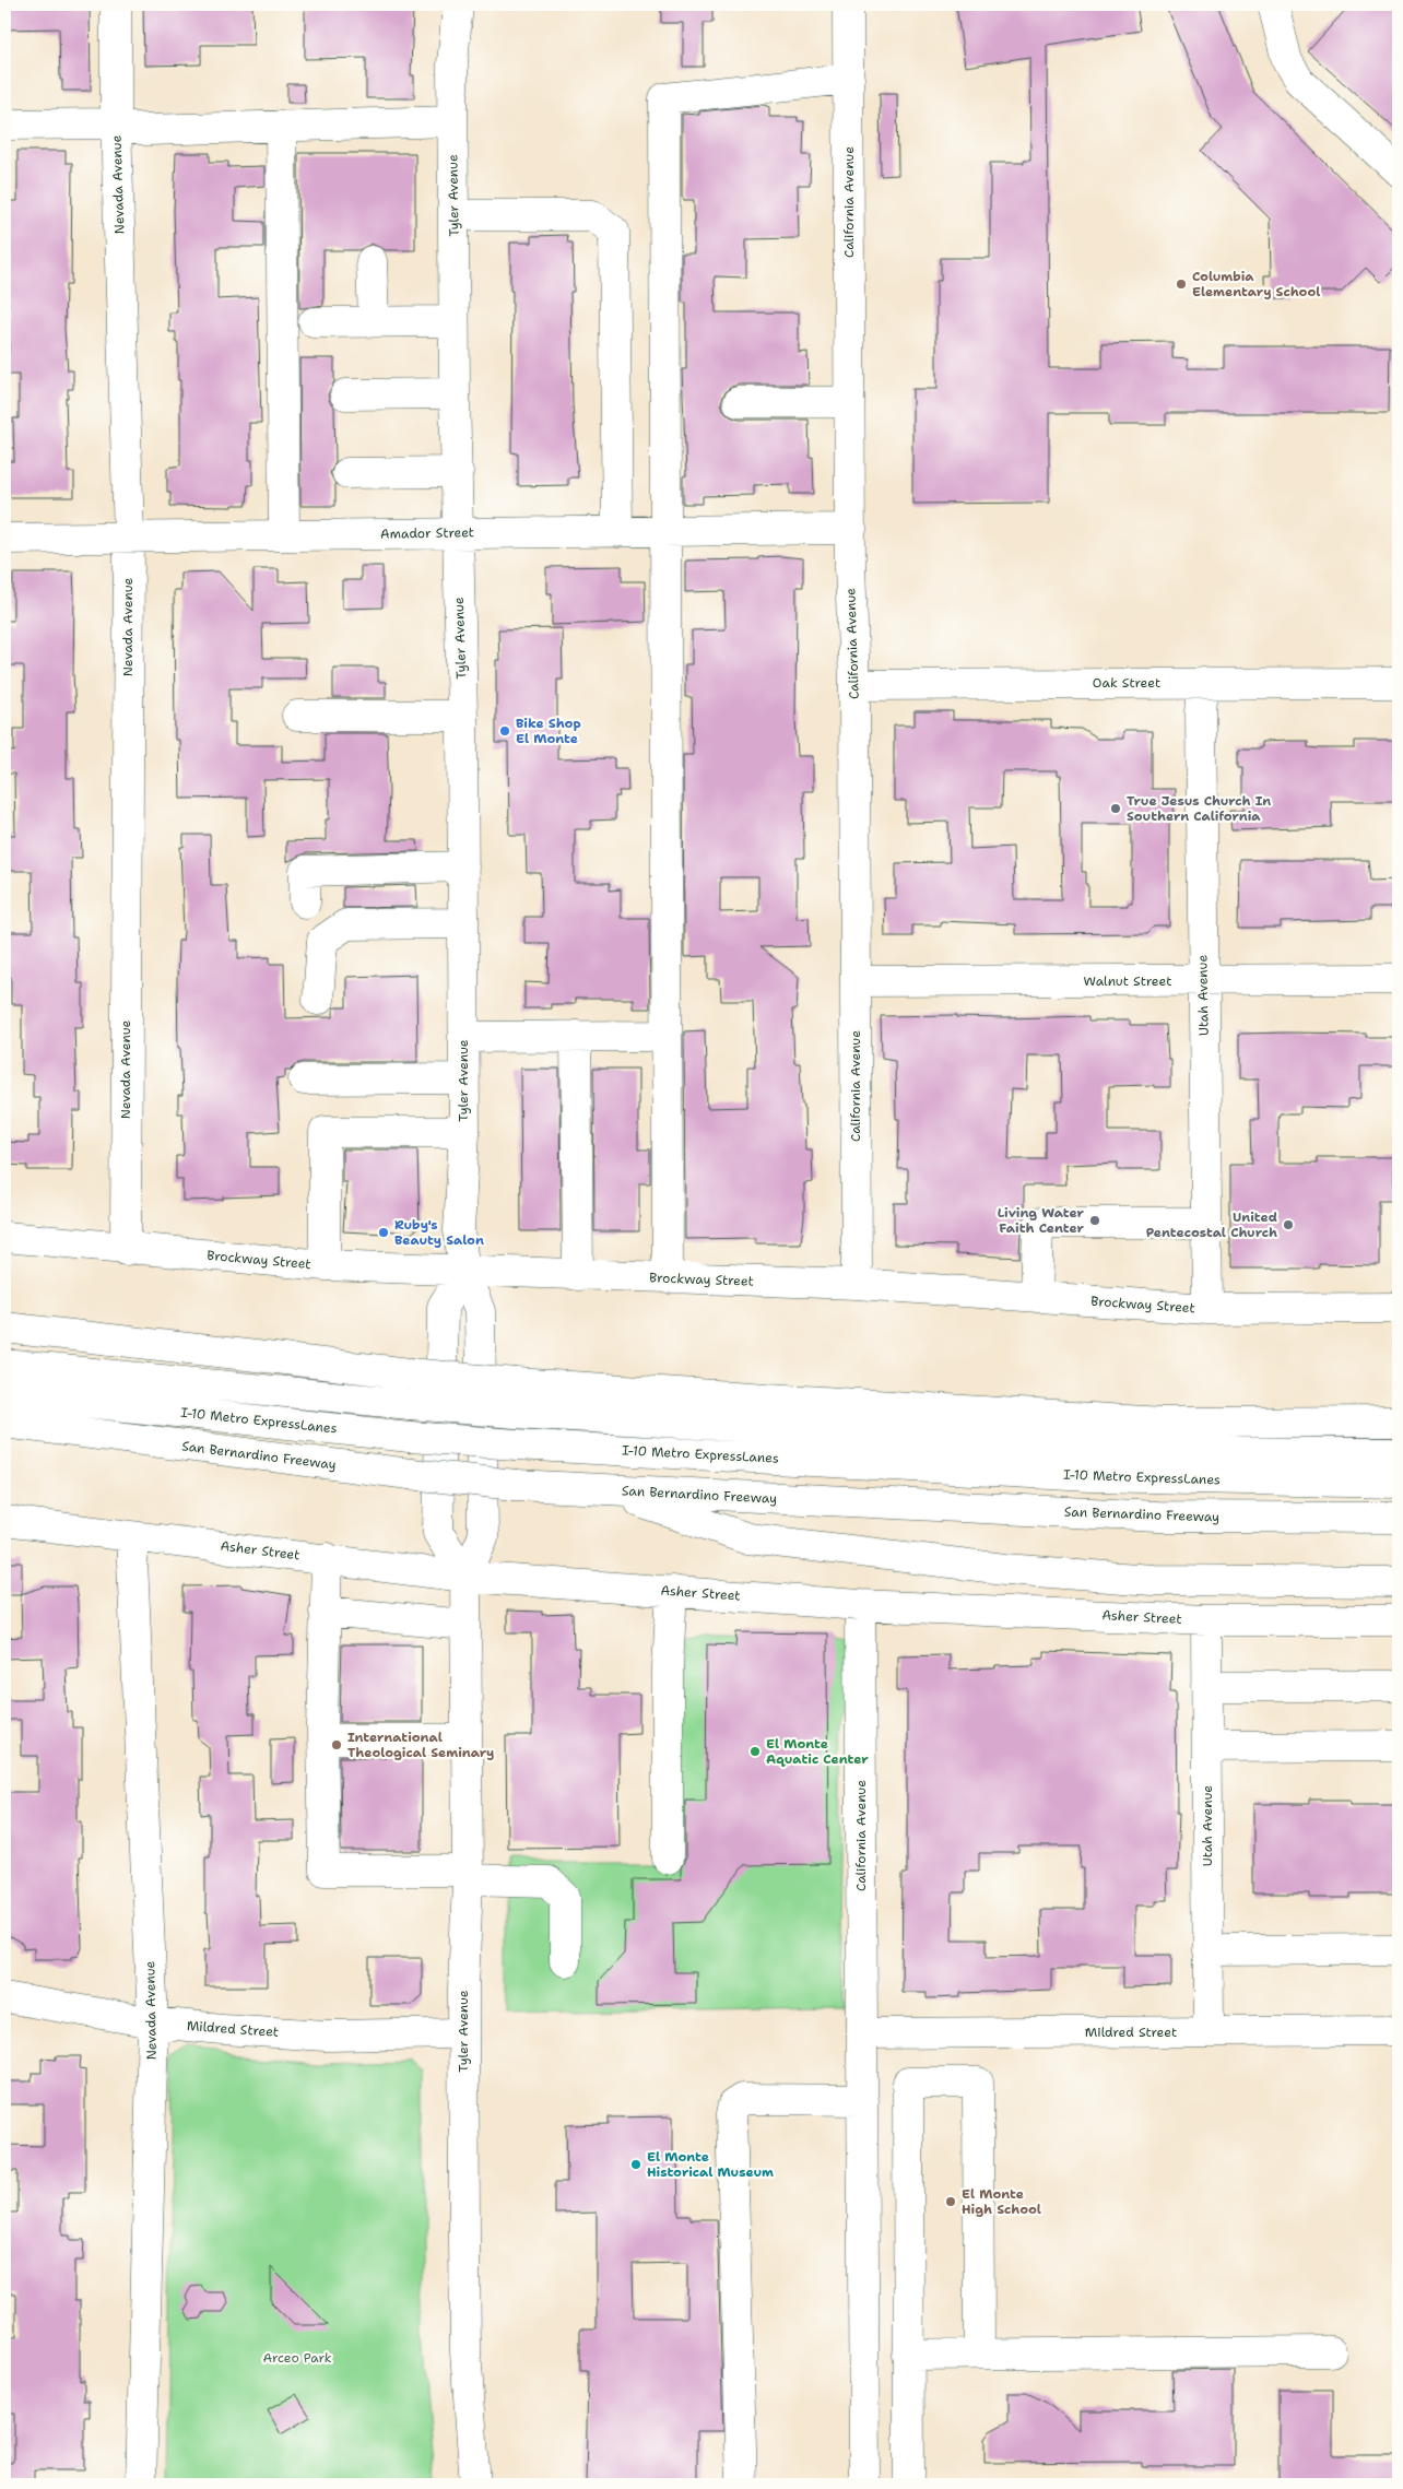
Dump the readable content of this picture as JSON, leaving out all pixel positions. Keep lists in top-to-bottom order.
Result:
{
  "streets": {
    "main road": [
      "Nevada Avenue",
      "Tyler Avenue",
      "California Avenue",
      "Amador Street",
      "Oak Street",
      "Walnut Street",
      "Utah Avenue",
      "Brockway Street",
      "I-10 Metro ExpressLanes",
      "San Bernardino Freeway",
      "Asher Street",
      "Mildred Street"
    ]
  },
  "crossings": [
    ["Nevada Avenue", "Amador Street"],
    ["Nevada Avenue", "Brockway Street"],
    ["Nevada Avenue", "Asher Street"],
    ["Nevada Avenue", "Mildred Street"],
    ["Tyler Avenue", "Amador Street"],
    ["Tyler Avenue", "Brockway Street"],
    ["Tyler Avenue", "Asher Street"],
    ["Tyler Avenue", "Mildred Street"],
    ["California Avenue", "Amador Street"],
    ["California Avenue", "Oak Street"],
    ["California Avenue", "Walnut Street"],
    ["California Avenue", "Brockway Street"],
    ["California Avenue", "Asher Street"],
    ["California Avenue", "Mildred Street"],
    ["Oak Street", "Utah Avenue"],
    ["Walnut Street", "Utah Avenue"],
    ["Utah Avenue", "Brockway Street"],
    ["Utah Avenue", "Asher Street"],
    ["Utah Avenue", "Mildred Street"]
  ],
  "parks": ["Arceo Park"],
  "places": [
    "Columbia Elementary School",
    "Bike Shop El Monte",
    "True Jesus Church In Southern California",
    "Living Water Faith Center",
    "United Pentecostal Church",
    "Ruby's Beauty Salon",
    "International Theological Seminary",
    "El Monte Aquatic Center",
    "El Monte Historical Museum",
    "El Monte High School"
  ]
}
